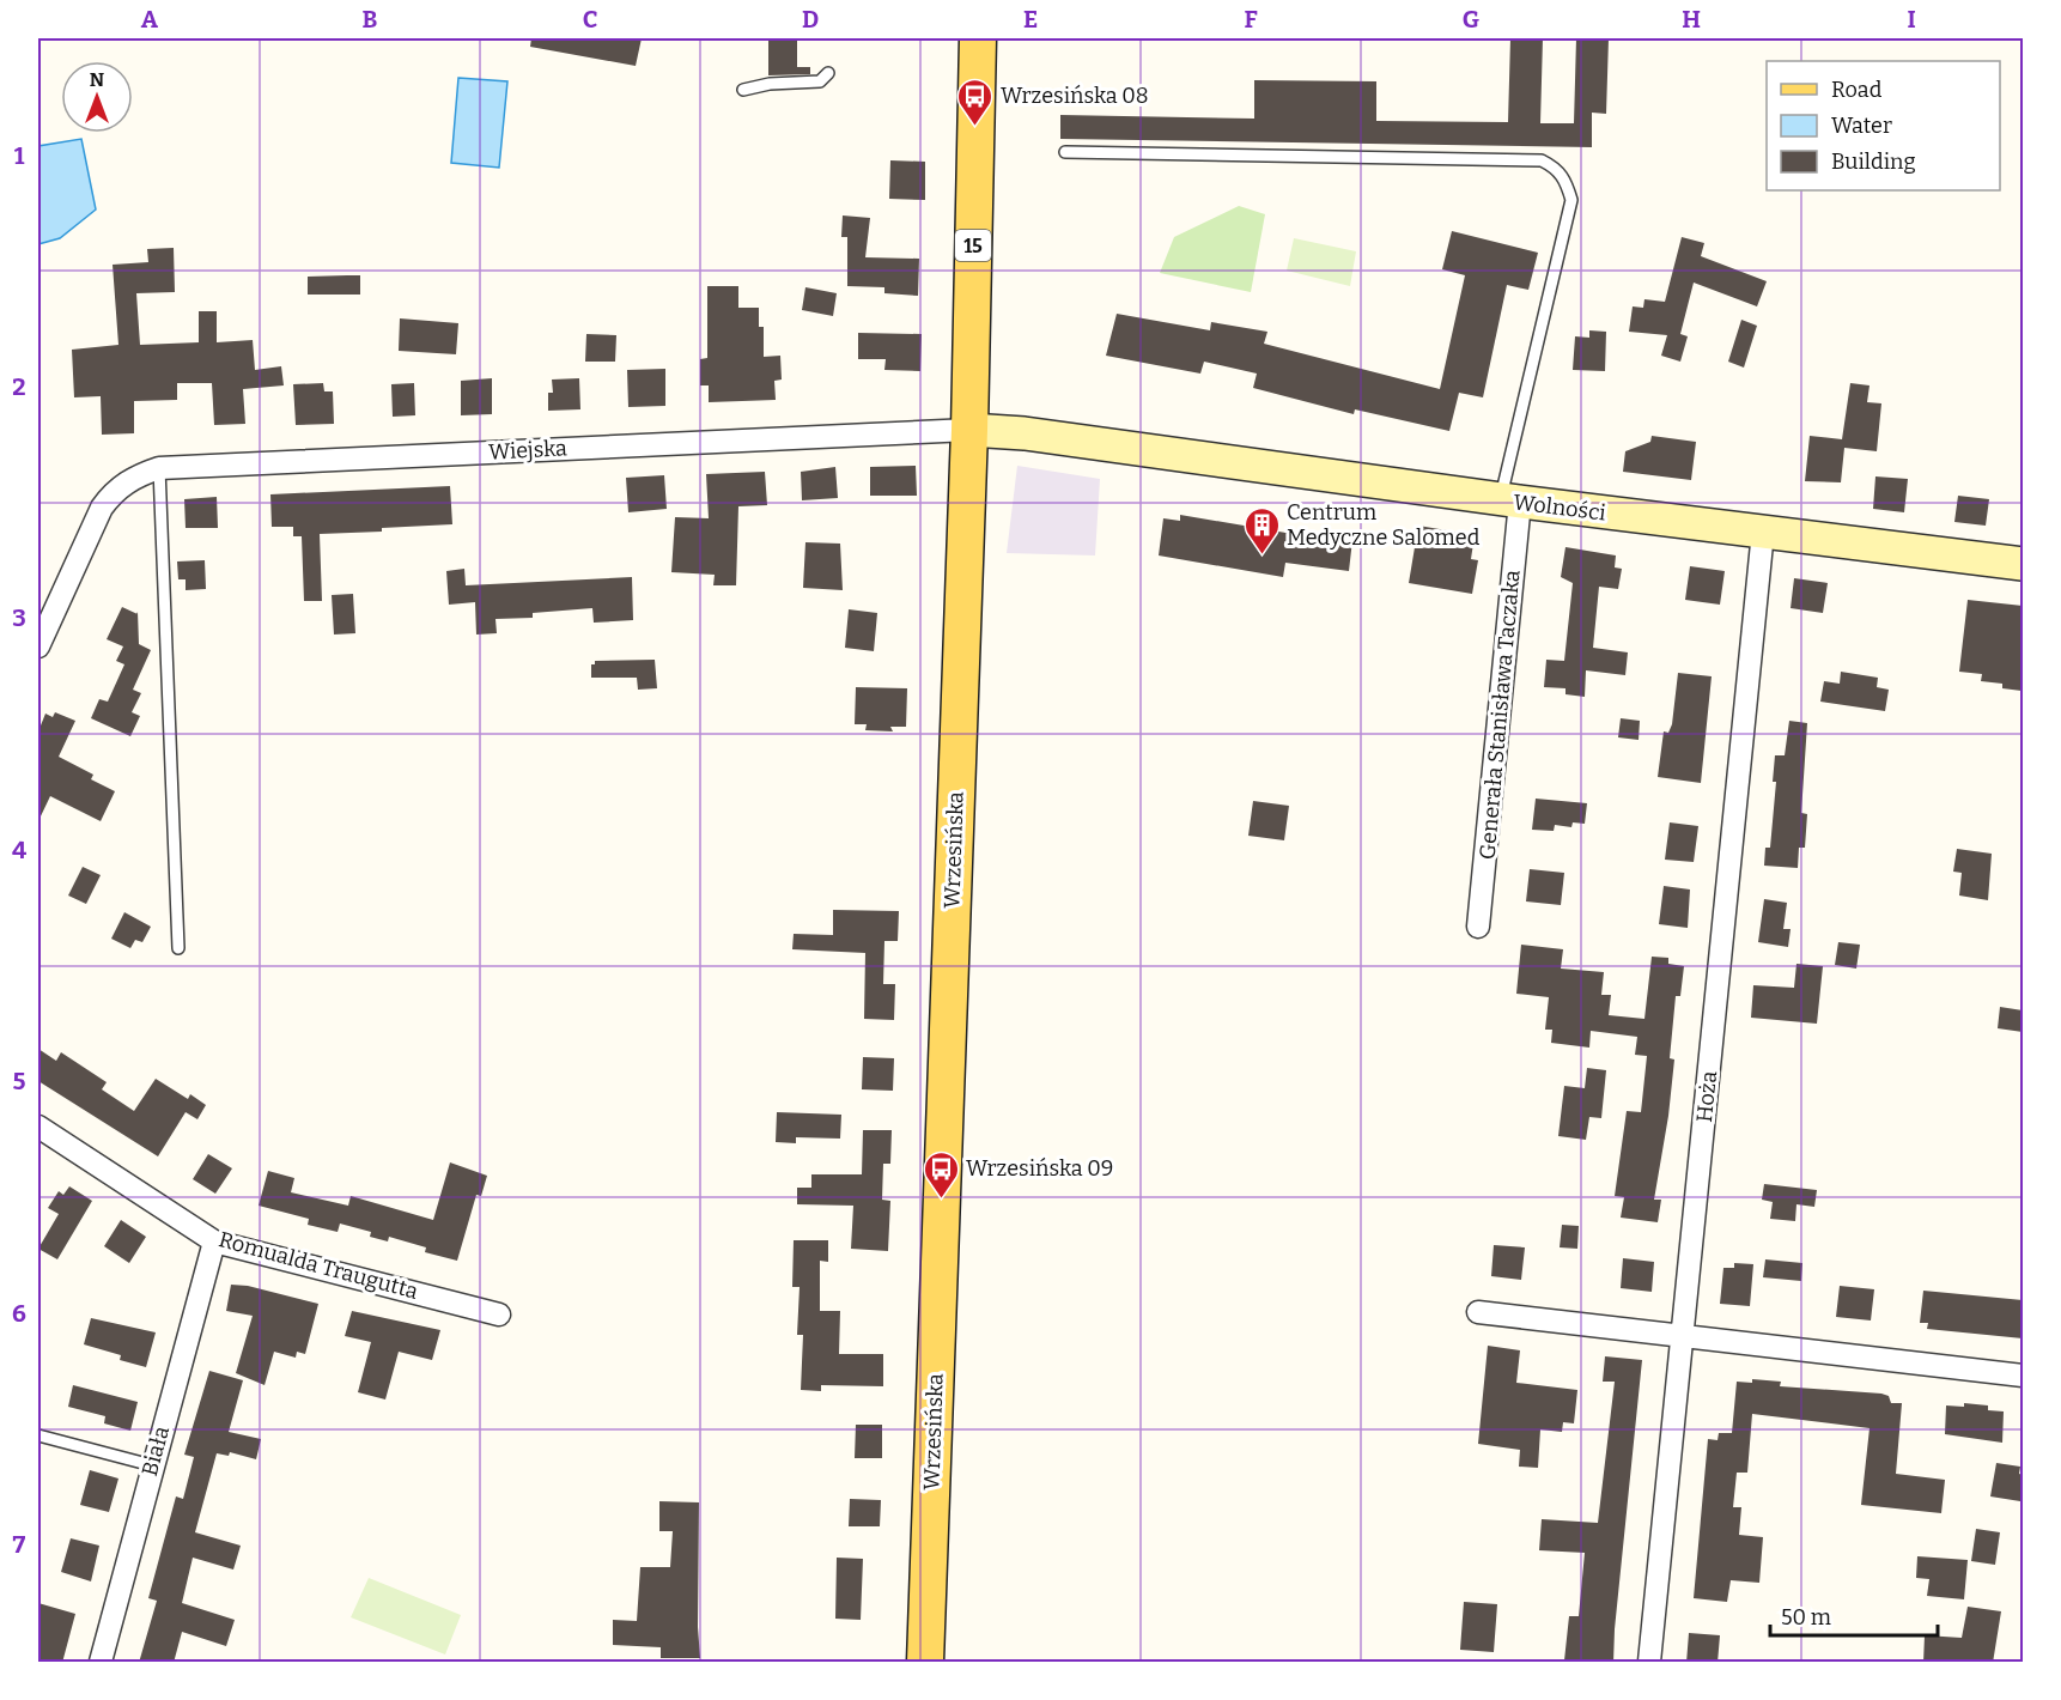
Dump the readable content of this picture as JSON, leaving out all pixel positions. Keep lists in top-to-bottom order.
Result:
{
  "streets": {
    "main road": ["15", "Wrzesińska"],
    "street": [
      "Wiejska",
      "Wolności",
      "Generała Stanisława Taczaka",
      "Hoża",
      "Romualda Traugutta",
      "Biała"
    ]
  },
  "crossings": [
    ["Wiejska", "Wolności"],
    ["Wiejska", "Wrzesińska"],
    ["Wolności", "Generała Stanisława Taczaka"],
    ["Wolności", "Wrzesińska"],
    ["Wolności", "Hoża"],
    ["Romualda Traugutta", "Biała"]
  ],
  "places": {
    "bus stop": ["Wrzesińska 08", "Wrzesińska 09"],
    "building": ["Centrum Medyczne Salomed"]
  },
  "legend": ["Road", "Water", "Building"],
  "scale_bar": "50 m",
  "north": "top",
  "grid": {
    "columns": [
      "A",
      "B",
      "C",
      "D",
      "E",
      "F",
      "G",
      "H",
      "I"
    ],
    "rows": [
      "1",
      "2",
      "3",
      "4",
      "5",
      "6",
      "7"
    ]
  }
}
